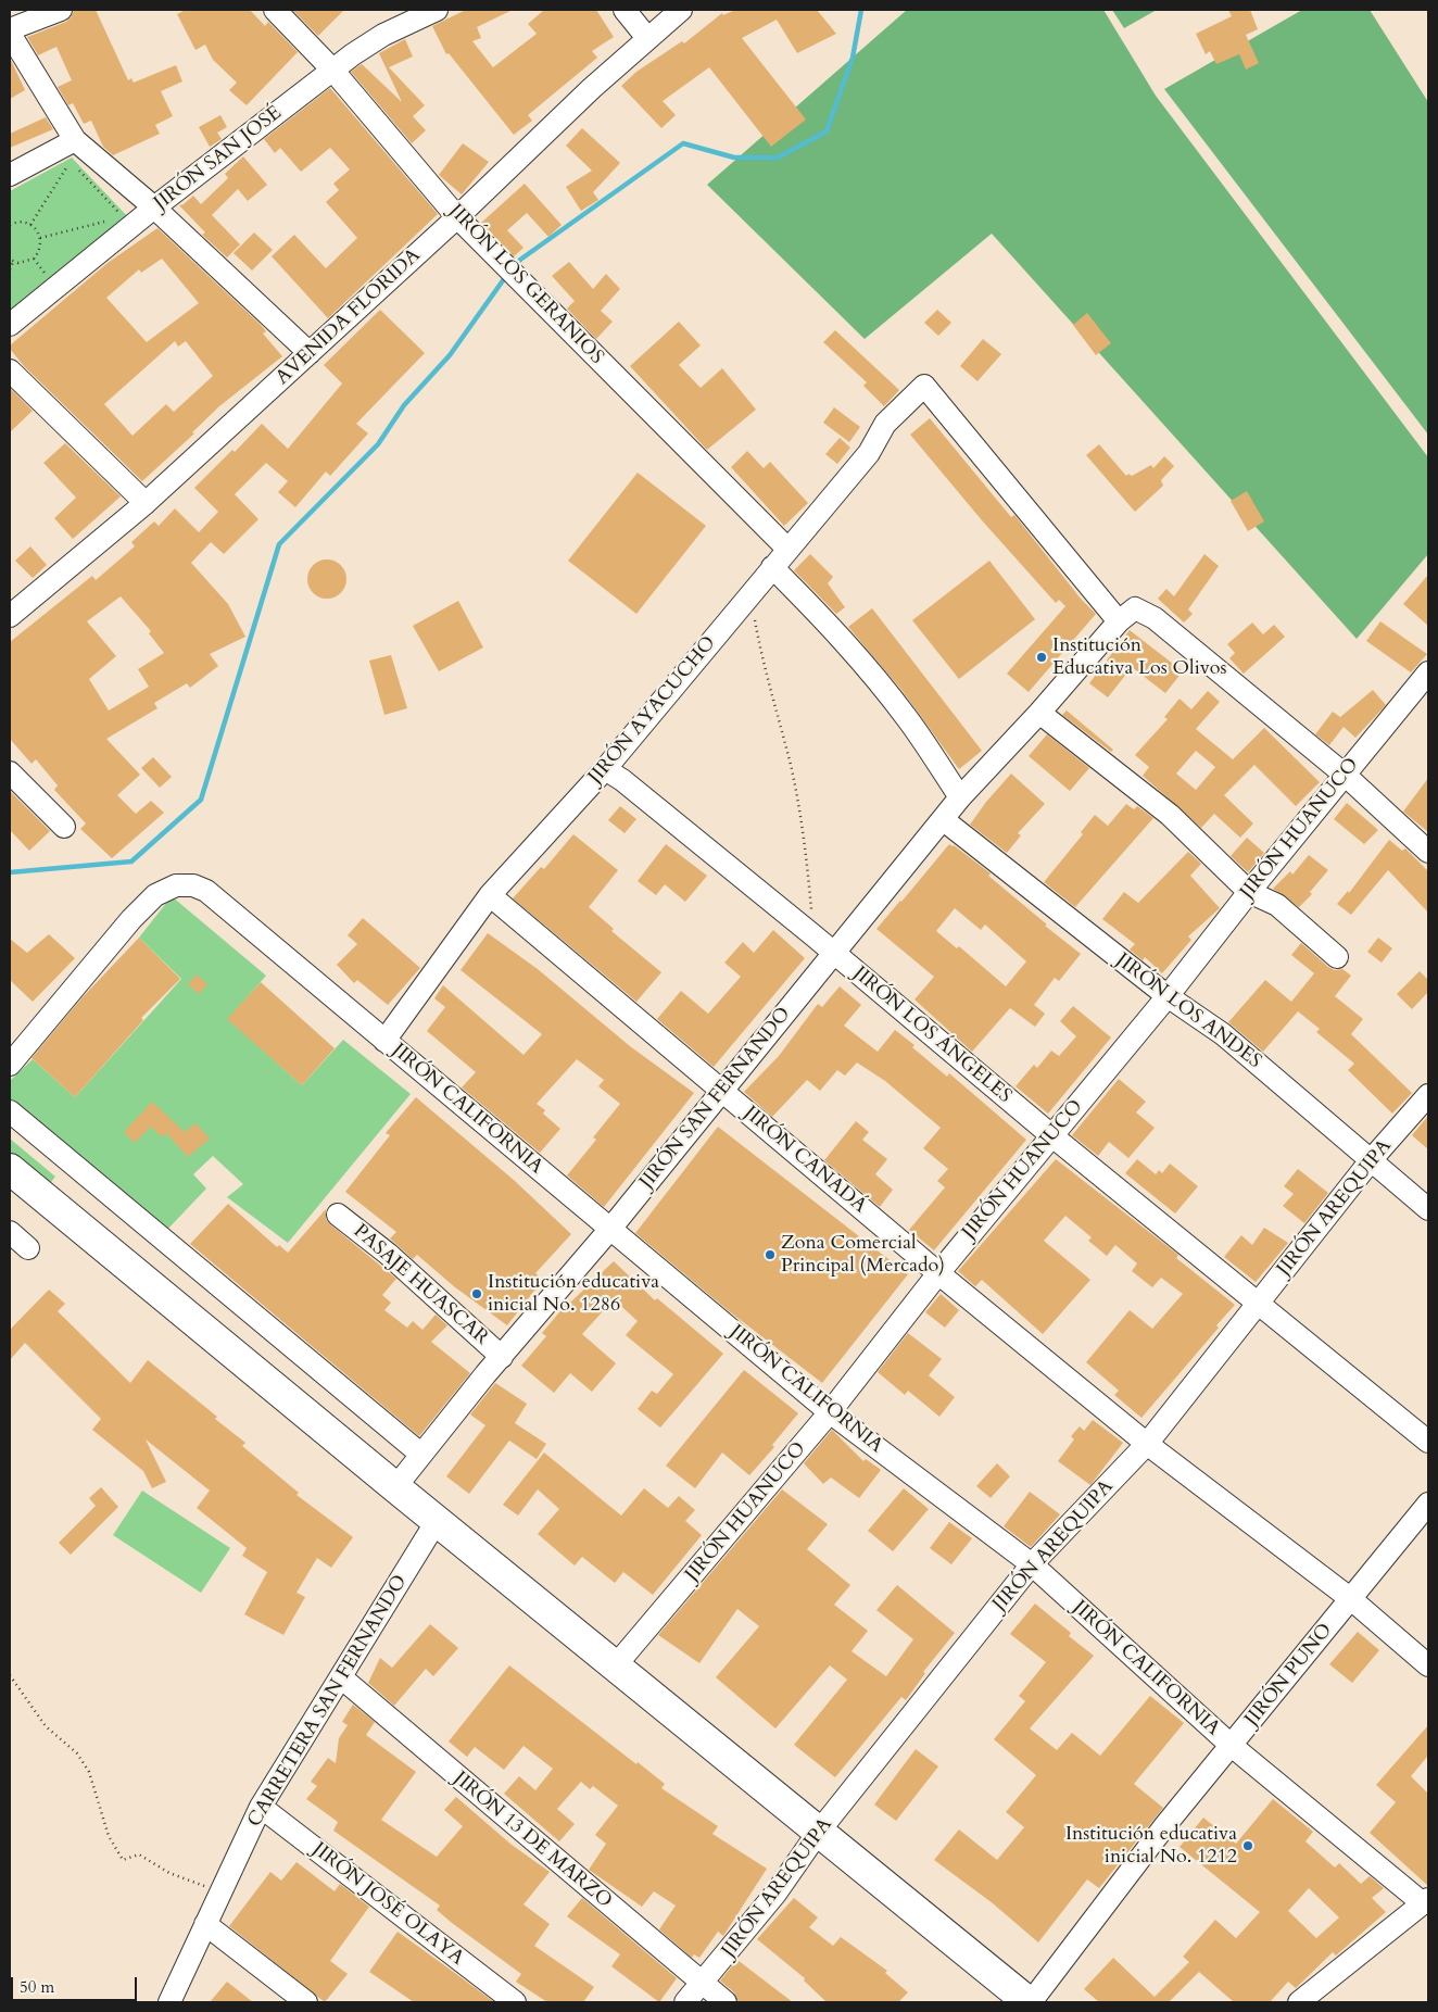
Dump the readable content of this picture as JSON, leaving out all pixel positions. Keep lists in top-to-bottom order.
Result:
{
  "streets": {
    "street": [
      "JIRÓN SAN JOSÉ",
      "JIRÓN LOS GERANIOS",
      "AVENIDA FLORIDA",
      "JIRÓN AYACUCHO",
      "JIRÓN HUANUCO",
      "JIRÓN LOS ANDES",
      "JIRÓN LOS ÁNGELES",
      "JIRÓN SAN FERNANDO",
      "JIRÓN CALIFORNIA",
      "JIRÓN CANADÁ",
      "JIRÓN AREQUIPA",
      "PASAJE HUASCAR",
      "JIRÓN PUNO",
      "CARRETERA SAN FERNANDO",
      "JIRÓN 13 DE MARZO",
      "JIRÓN JOSÉ OLAYA"
    ]
  },
  "crossings": [
    ["JIRÓN SAN JOSÉ", "JIRÓN LOS GERANIOS"],
    ["JIRÓN LOS GERANIOS", "AVENIDA FLORIDA"],
    ["JIRÓN LOS GERANIOS", "JIRÓN AYACUCHO"],
    ["JIRÓN AYACUCHO", "JIRÓN LOS ÁNGELES"],
    ["JIRÓN AYACUCHO", "JIRÓN SAN FERNANDO"],
    ["JIRÓN AYACUCHO", "JIRÓN CALIFORNIA"],
    ["JIRÓN AYACUCHO", "JIRÓN CANADÁ"],
    ["JIRÓN HUANUCO", "JIRÓN LOS ANDES"],
    ["JIRÓN HUANUCO", "JIRÓN LOS ÁNGELES"],
    ["JIRÓN HUANUCO", "JIRÓN CALIFORNIA"],
    ["JIRÓN HUANUCO", "JIRÓN CANADÁ"],
    ["JIRÓN LOS ANDES", "JIRÓN SAN FERNANDO"],
    ["JIRÓN LOS ANDES", "JIRÓN AREQUIPA"],
    ["JIRÓN LOS ÁNGELES", "JIRÓN SAN FERNANDO"],
    ["JIRÓN LOS ÁNGELES", "JIRÓN AREQUIPA"],
    ["JIRÓN SAN FERNANDO", "JIRÓN CALIFORNIA"],
    ["JIRÓN SAN FERNANDO", "JIRÓN CANADÁ"],
    ["JIRÓN SAN FERNANDO", "PASAJE HUASCAR"],
    ["JIRÓN CALIFORNIA", "JIRÓN AREQUIPA"],
    ["JIRÓN CALIFORNIA", "JIRÓN PUNO"],
    ["JIRÓN CANADÁ", "JIRÓN AREQUIPA"],
    ["JIRÓN CANADÁ", "JIRÓN PUNO"],
    ["JIRÓN AREQUIPA", "JIRÓN 13 DE MARZO"],
    ["CARRETERA SAN FERNANDO", "JIRÓN 13 DE MARZO"],
    ["CARRETERA SAN FERNANDO", "JIRÓN JOSÉ OLAYA"]
  ],
  "places": [
    "Institución Educativa Los Olivos",
    "Zona Comercial Principal (Mercado)",
    "Institución educativa inicial No. 1286",
    "Institución educativa inicial No. 1212"
  ],
  "scale_bar": "50 m"
}
